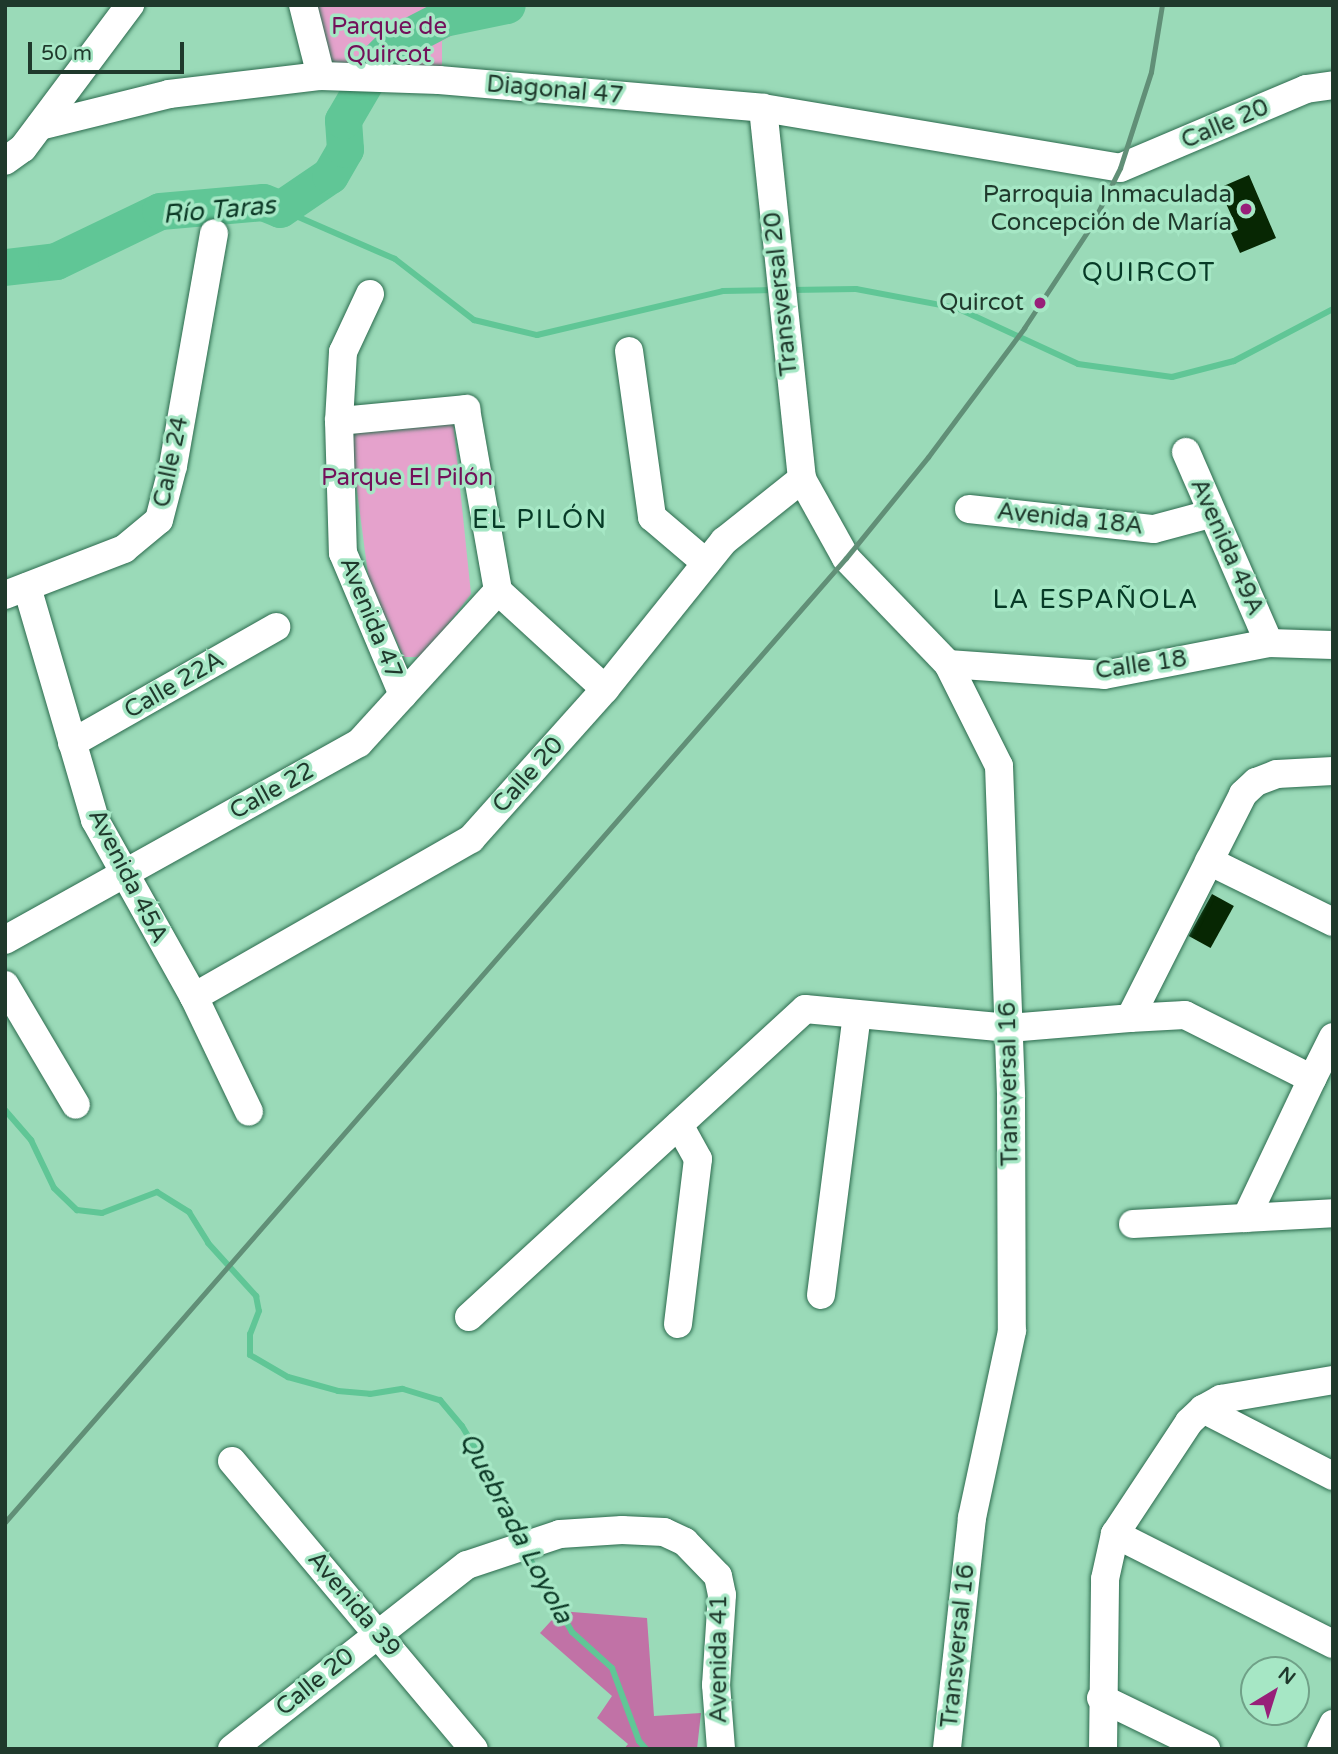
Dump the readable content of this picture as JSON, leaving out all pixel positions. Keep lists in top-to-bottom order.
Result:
{
  "streets": {
    "street": [
      "Diagonal 47",
      "Calle 20",
      "Transversal 20",
      "Calle 24",
      "Avenida 18A",
      "Avenida 49A",
      "Avenida 47",
      "Calle 18",
      "Calle 22A",
      "Calle 22",
      "Avenida 45A",
      "Transversal 16",
      "Avenida 39",
      "Avenida 41"
    ]
  },
  "crossings": [
    ["Diagonal 47", "Calle 20"],
    ["Diagonal 47", "Transversal 20"],
    ["Calle 20", "Transversal 20"],
    ["Calle 20", "Avenida 45A"],
    ["Calle 20", "Transversal 16"],
    ["Calle 20", "Avenida 39"],
    ["Calle 20", "Avenida 41"],
    ["Transversal 20", "Transversal 16"],
    ["Calle 24", "Avenida 45A"],
    ["Avenida 18A", "Avenida 49A"],
    ["Avenida 49A", "Calle 18"],
    ["Avenida 47", "Calle 22"],
    ["Calle 18", "Transversal 16"],
    ["Calle 22A", "Avenida 45A"],
    ["Calle 22", "Avenida 45A"]
  ],
  "districts": ["QUIRCOT", "EL PILÓN", "LA ESPAÑOLA"],
  "water": ["Río Taras", "Quebrada Loyola"],
  "parks": ["Parque de Quircot", "Parque El Pilón"],
  "places": ["Parroquia Inmaculada Concepción de María", "Quircot"],
  "scale_bar": "50 m",
  "north": "top right"
}
